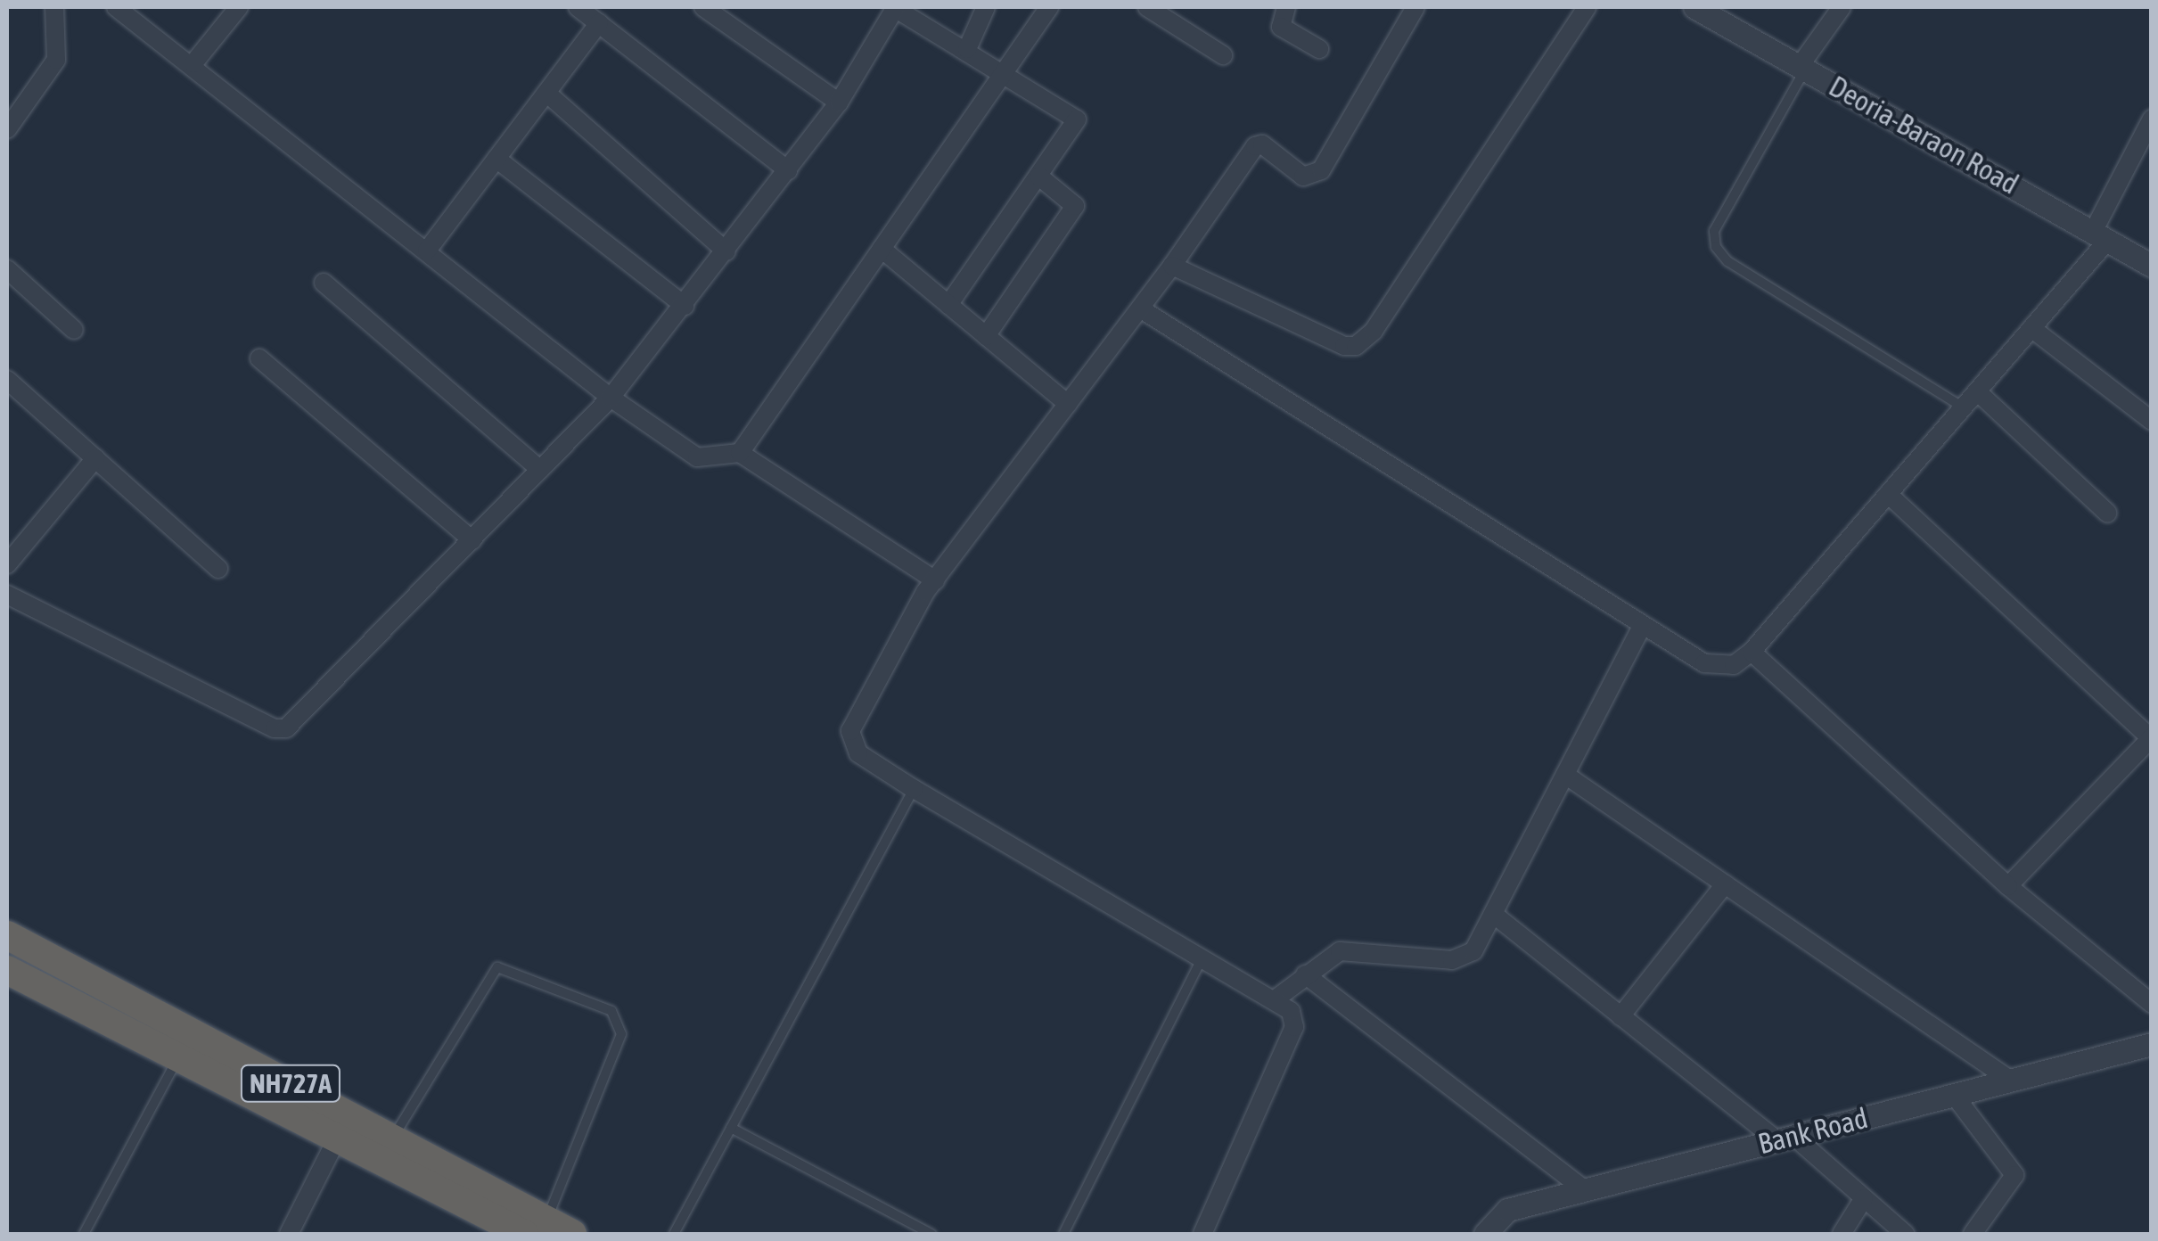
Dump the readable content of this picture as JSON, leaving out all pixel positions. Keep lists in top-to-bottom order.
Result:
{
  "streets": {
    "highway": ["NH727A"],
    "street": ["Deoria-Baraon Road", "Bank Road"]
  }
}
